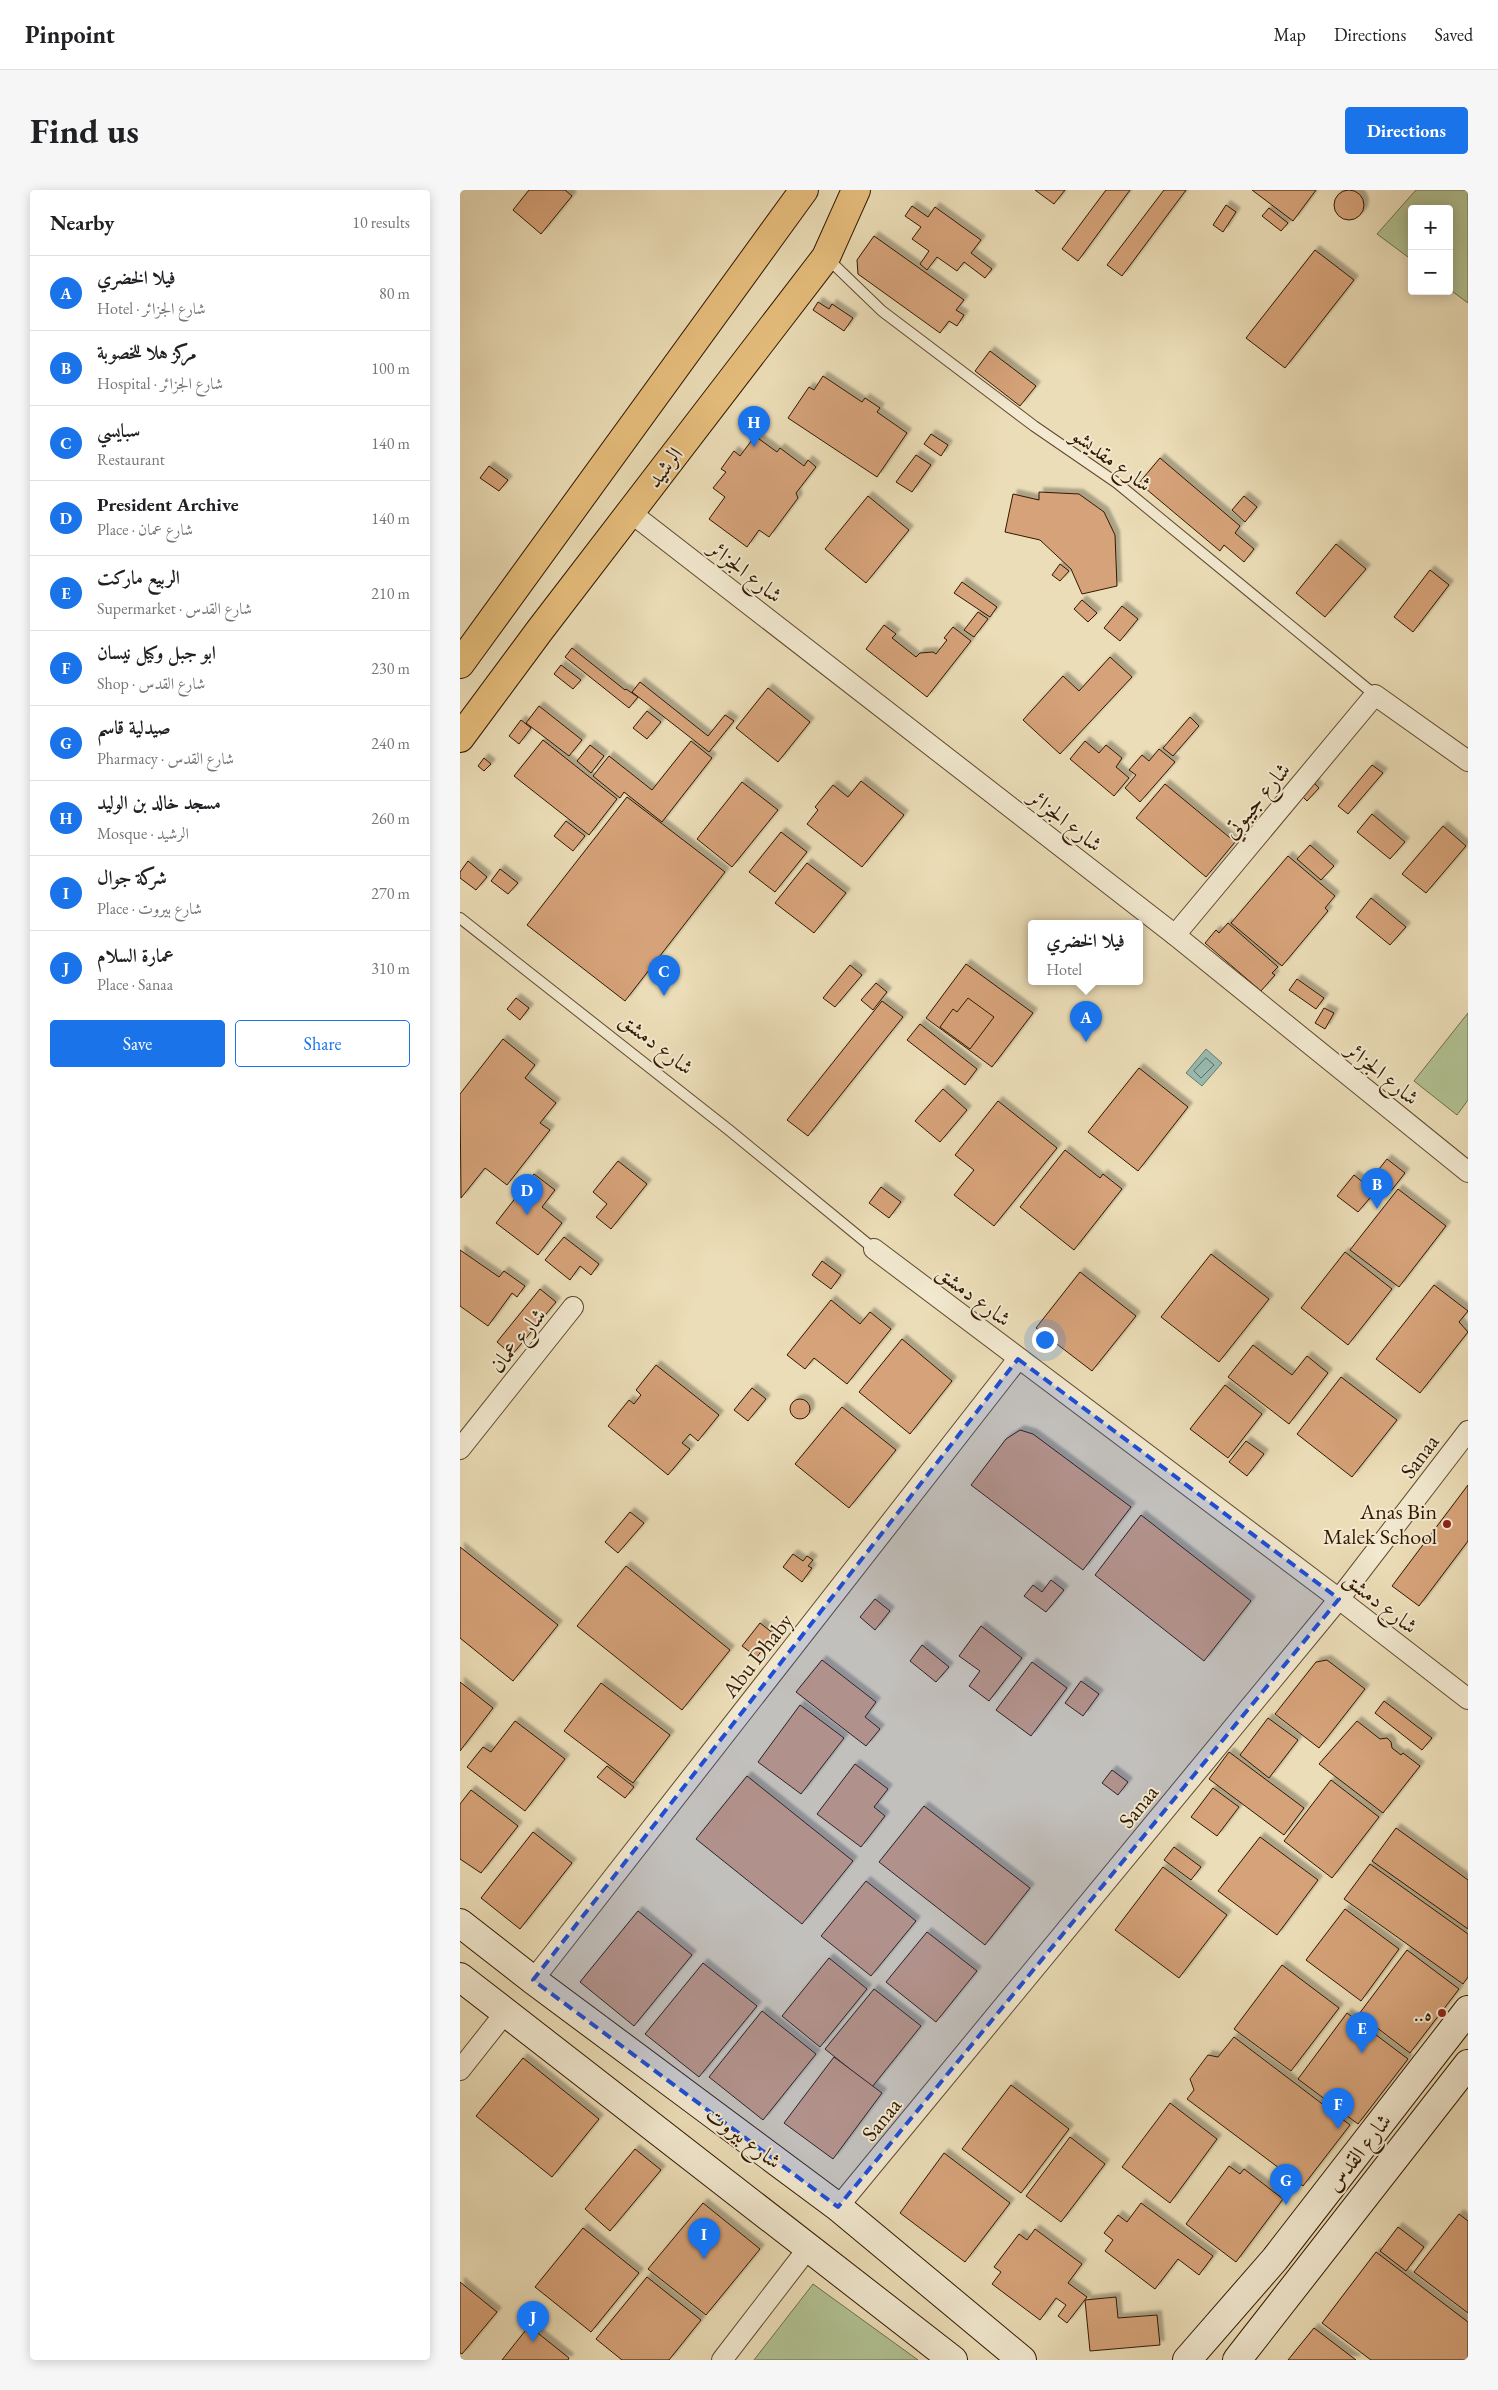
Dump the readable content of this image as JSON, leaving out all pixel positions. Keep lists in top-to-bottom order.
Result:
{
  "streets": {
    "main road": ["الرشيد", "شارع بيروت", "شارع القدس"],
    "street": [
      "شارع الجزائر",
      "شارع جيبوتي",
      "شارع دمشق",
      "شارع عمان",
      "Sanaa",
      "Abu Dhaby"
    ],
    "lane": ["شارع مقديشو"]
  },
  "crossings": [
    ["شارع مقديشو", "الرشيد"],
    ["شارع مقديشو", "شارع جيبوتي"],
    ["الرشيد", "شارع الجزائر"],
    ["شارع الجزائر", "شارع جيبوتي"],
    ["شارع دمشق", "Sanaa"],
    ["شارع دمشق", "Abu Dhaby"],
    ["Sanaa", "شارع بيروت"],
    ["Abu Dhaby", "شارع بيروت"]
  ],
  "places": ["Anas Bin Malek School", "..ه"],
  "page": {
    "header": "Pinpoint",
    "nav": ["Map", "Directions", "Saved"],
    "buttons": [
      "Directions",
      ["Save", "Share"]
    ],
    "title": "Find us",
    "heading": ["Nearby", "10 results"],
    "map_buttons": ["+", "−"],
    "list": [
      {
        "mark": "A",
        "name": "فيلا الخضري",
        "note": "Hotel · شارع الجزائر",
        "value": "80 m"
      },
      {
        "mark": "B",
        "name": "مركز هلا للخصوبة",
        "note": "Hospital · شارع الجزائر",
        "value": "100 m"
      },
      {
        "mark": "C",
        "name": "سبايسي",
        "note": "Restaurant",
        "value": "140 m"
      },
      {
        "mark": "D",
        "name": "President Archive",
        "note": "Place · شارع عمان",
        "value": "140 m"
      },
      {
        "mark": "E",
        "name": "الربيع ماركت",
        "note": "Supermarket · شارع القدس",
        "value": "210 m"
      },
      {
        "mark": "F",
        "name": "ابو جبل وكيل نيسان",
        "note": "Shop · شارع القدس",
        "value": "230 m"
      },
      {
        "mark": "G",
        "name": "صيدلية قاسم",
        "note": "Pharmacy · شارع القدس",
        "value": "240 m"
      },
      {
        "mark": "H",
        "name": "مسجد خالد بن الوليد",
        "note": "Mosque · الرشيد",
        "value": "260 m"
      },
      {
        "mark": "I",
        "name": "شركة جوال",
        "note": "Place · شارع بيروت",
        "value": "270 m"
      },
      {
        "mark": "J",
        "name": "عمارة السلام",
        "note": "Place · Sanaa",
        "value": "310 m"
      }
    ],
    "pins": [
      "H",
      "C",
      "A",
      "B",
      "D",
      "E",
      "F",
      "G",
      "I",
      "J"
    ],
    "popup": ["فيلا الخضري", "Hotel"]
  }
}
